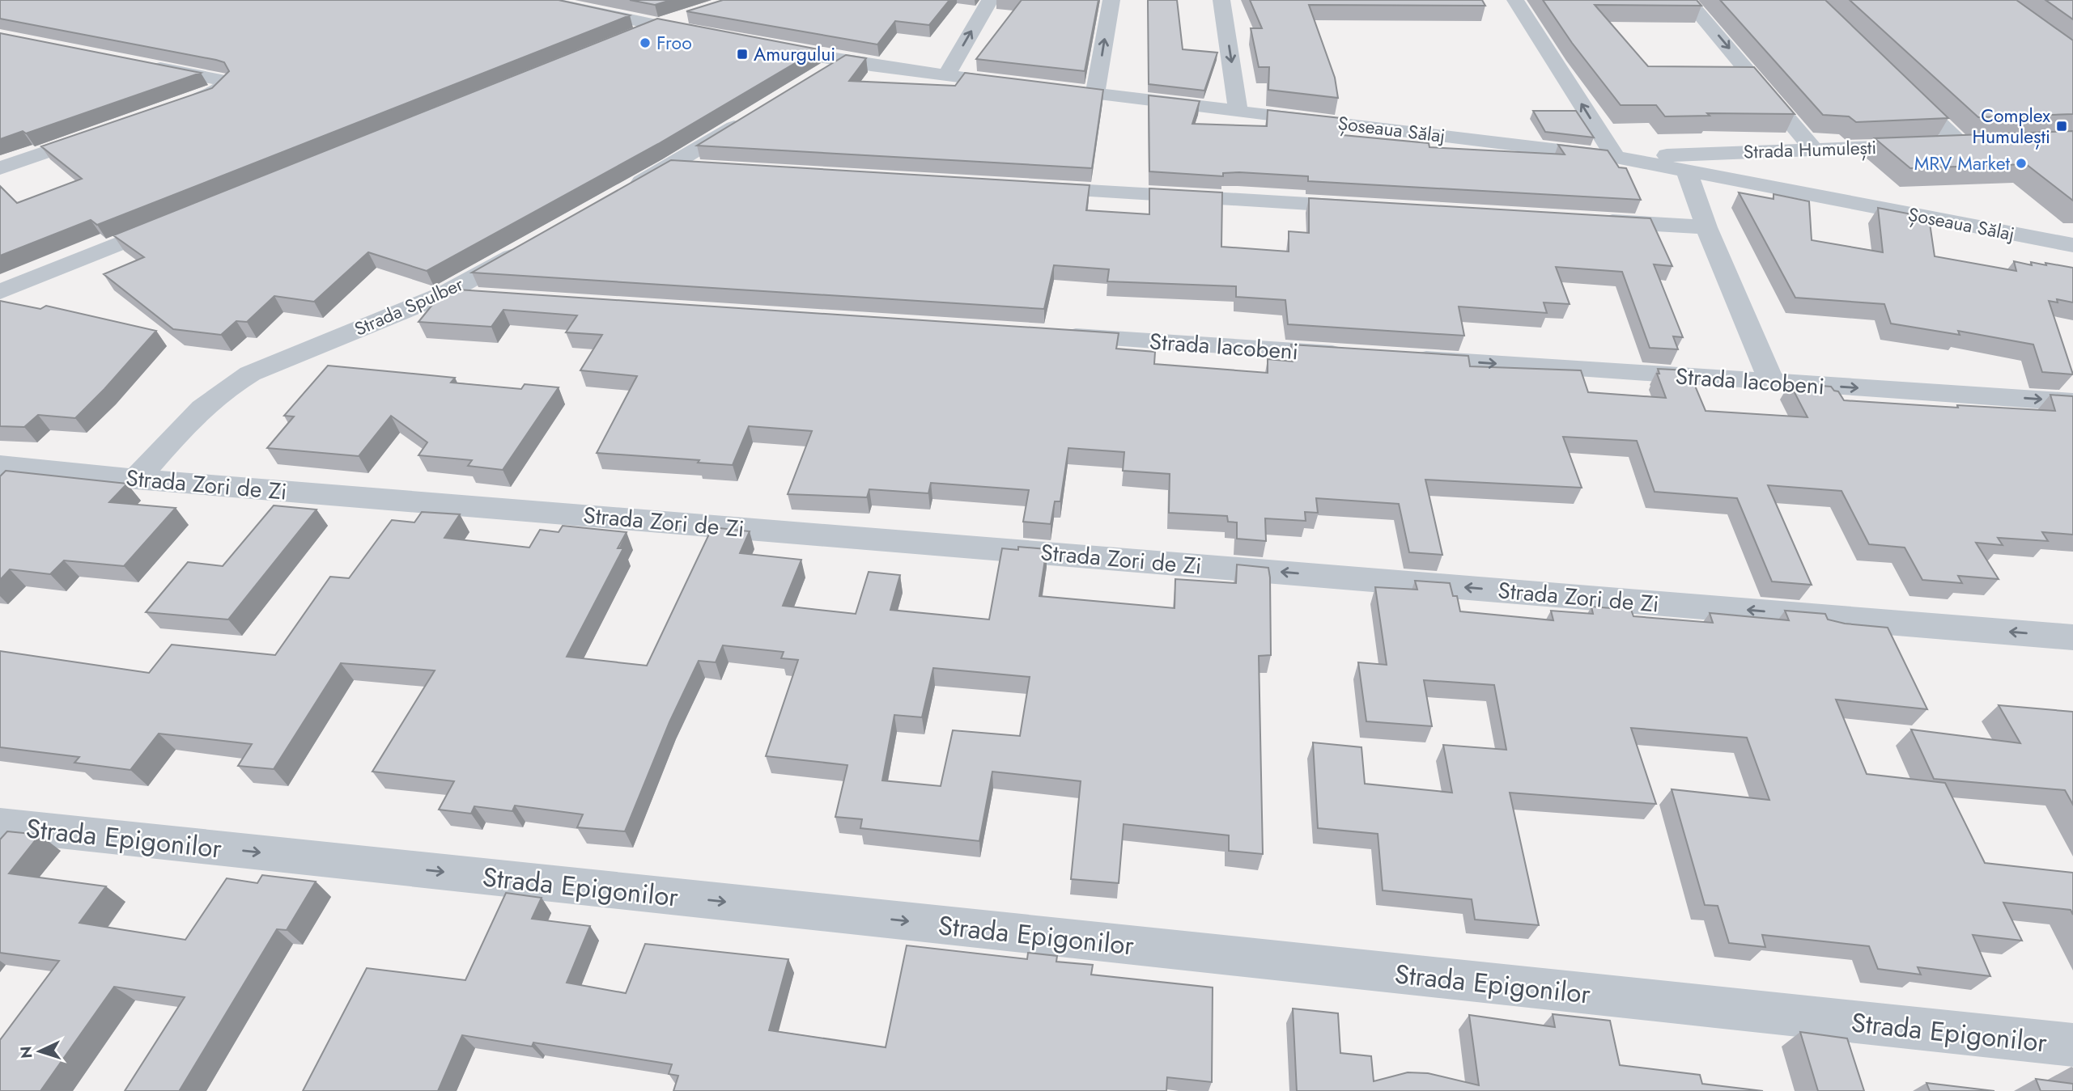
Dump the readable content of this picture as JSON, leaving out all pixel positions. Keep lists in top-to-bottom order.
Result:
{
  "streets": {
    "street": [
      "Șoseaua Sălaj",
      "Strada Humulești",
      "Strada Spulber",
      "Strada Iacobeni",
      "Strada Zori de Zi",
      "Strada Epigonilor"
    ]
  },
  "crossings": [
    ["Șoseaua Sălaj", "Strada Humulești"],
    ["Strada Spulber", "Strada Zori de Zi"]
  ],
  "one_way": ["Strada Iacobeni", "Strada Zori de Zi", "Strada Epigonilor"],
  "places": {
    "other": ["Froo", "MRV Market"],
    "transit": ["Amurgului", "Complex Humulești"]
  },
  "north": "left"
}
